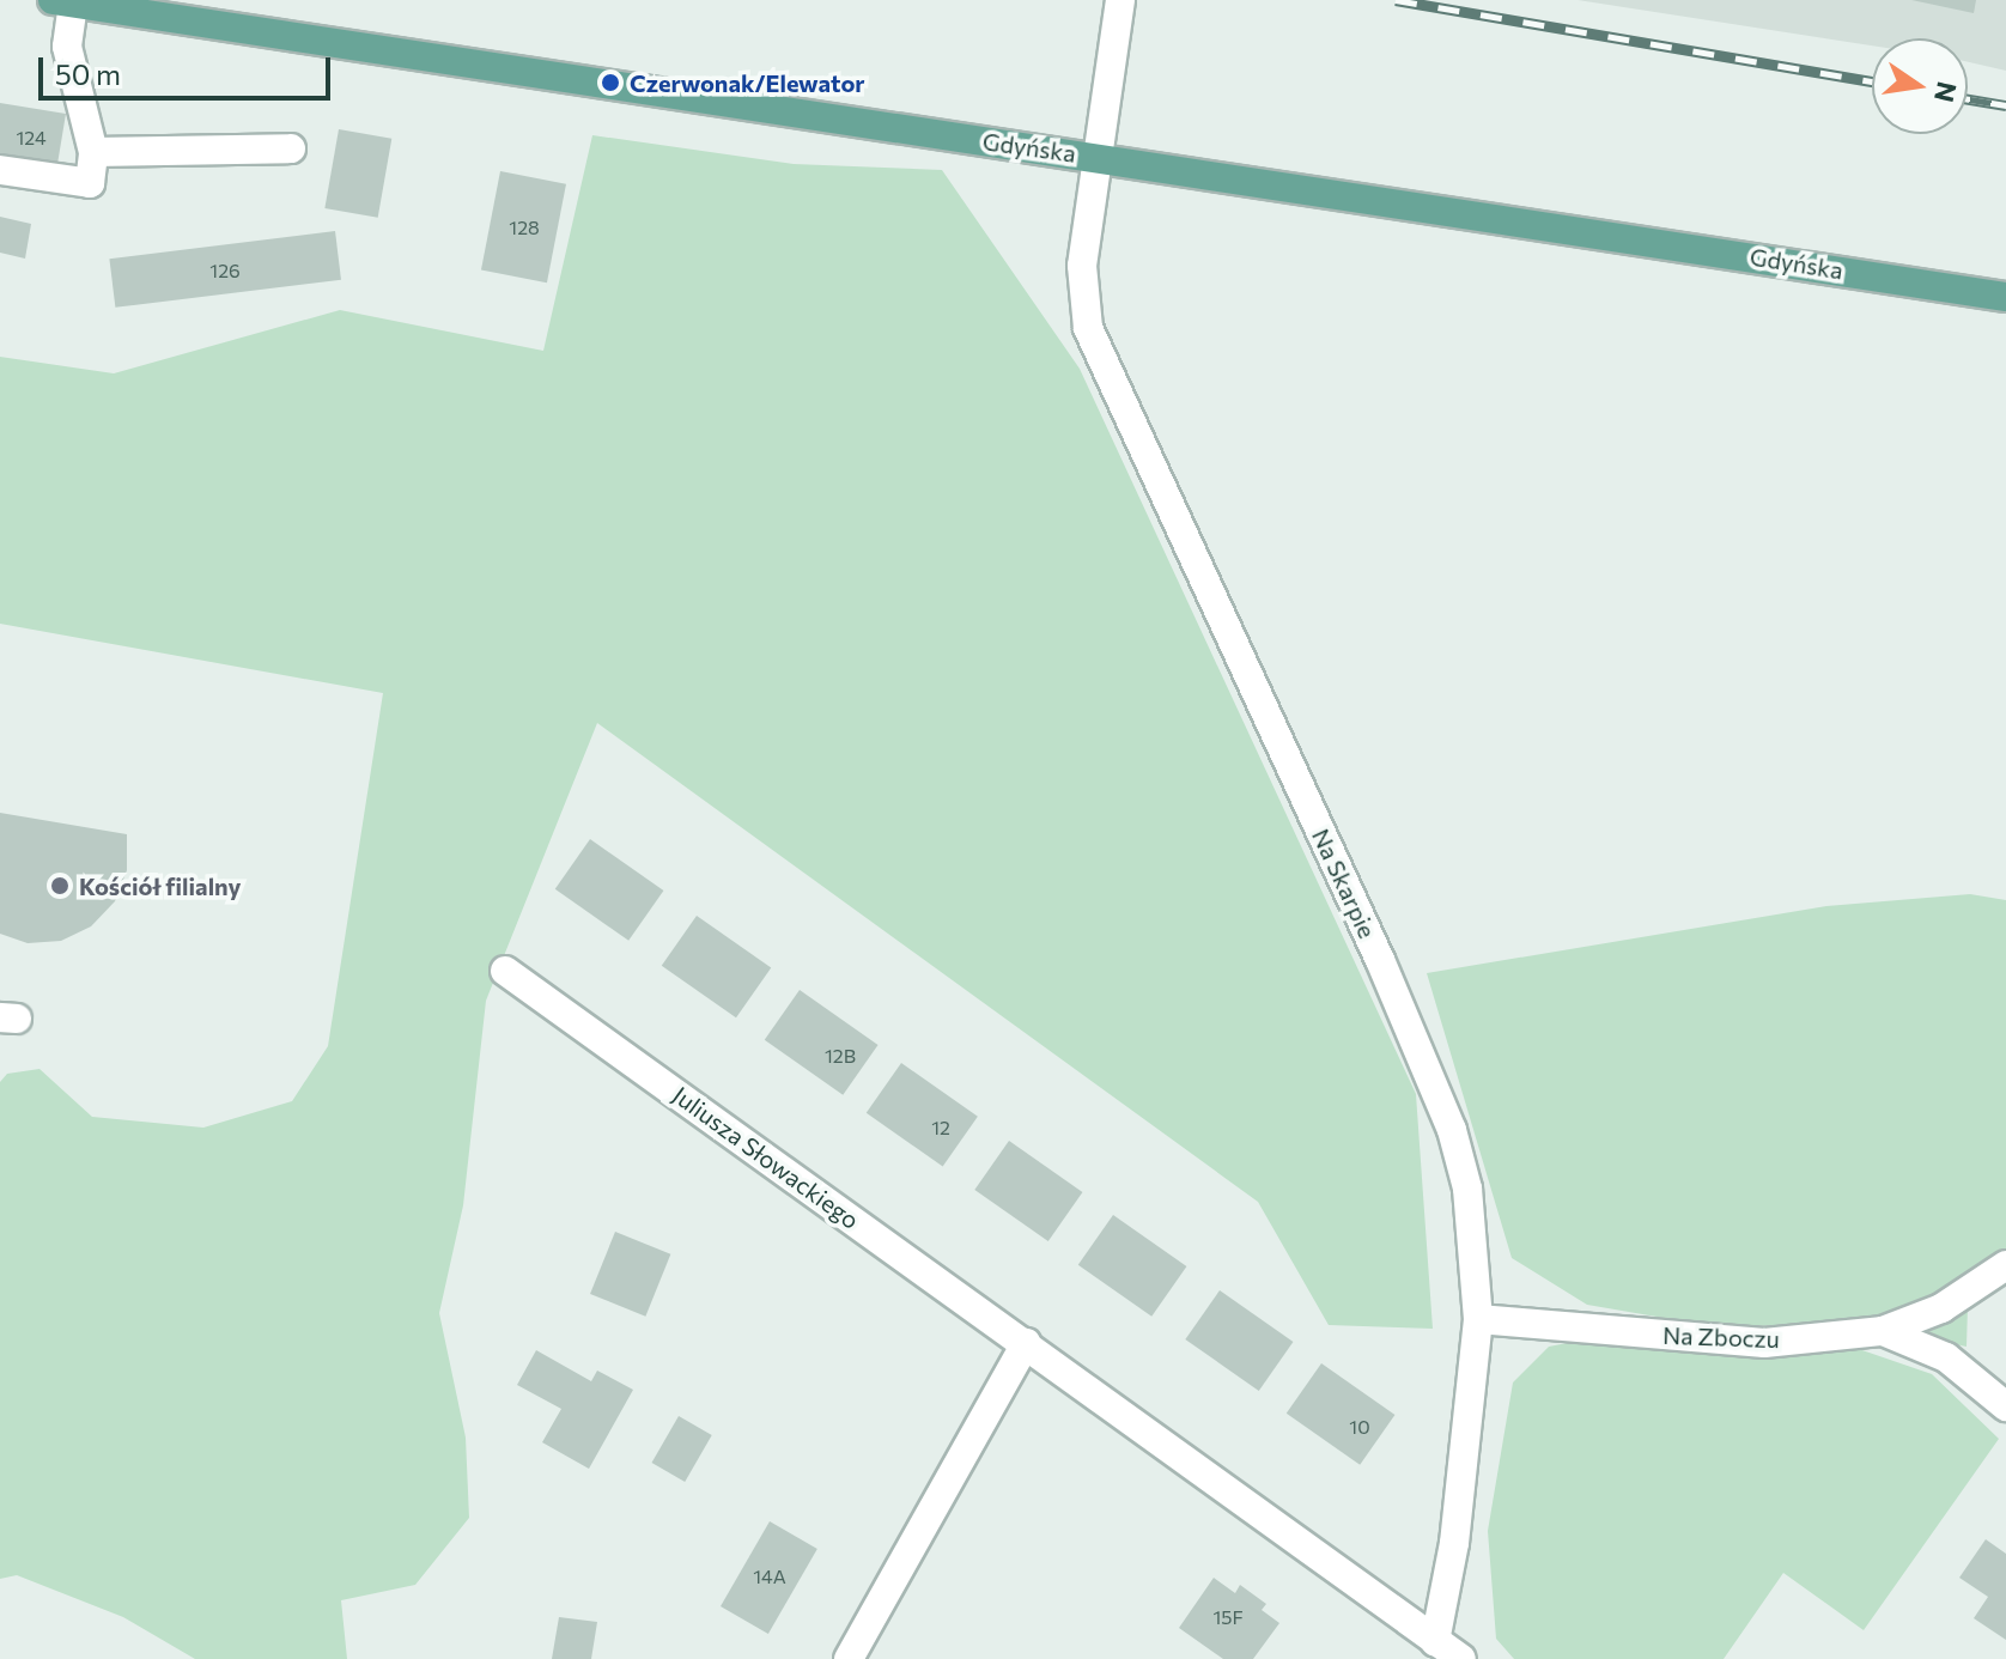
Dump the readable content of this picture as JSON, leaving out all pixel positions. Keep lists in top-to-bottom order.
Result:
{
  "streets": {
    "main road": ["Gdyńska"],
    "street": ["Na Skarpie", "Juliusza Słowackiego", "Na Zboczu"]
  },
  "crossings": [
    ["Gdyńska", "Na Skarpie"],
    ["Na Skarpie", "Juliusza Słowackiego"],
    ["Na Skarpie", "Na Zboczu"]
  ],
  "places": ["Czerwonak/Elewator", "Kościół filialny"],
  "house_numbers": [
    "124",
    "128",
    "126",
    "12B",
    "12",
    "10",
    "14A",
    "15F"
  ],
  "scale_bar": "50 m",
  "north": "right"
}
